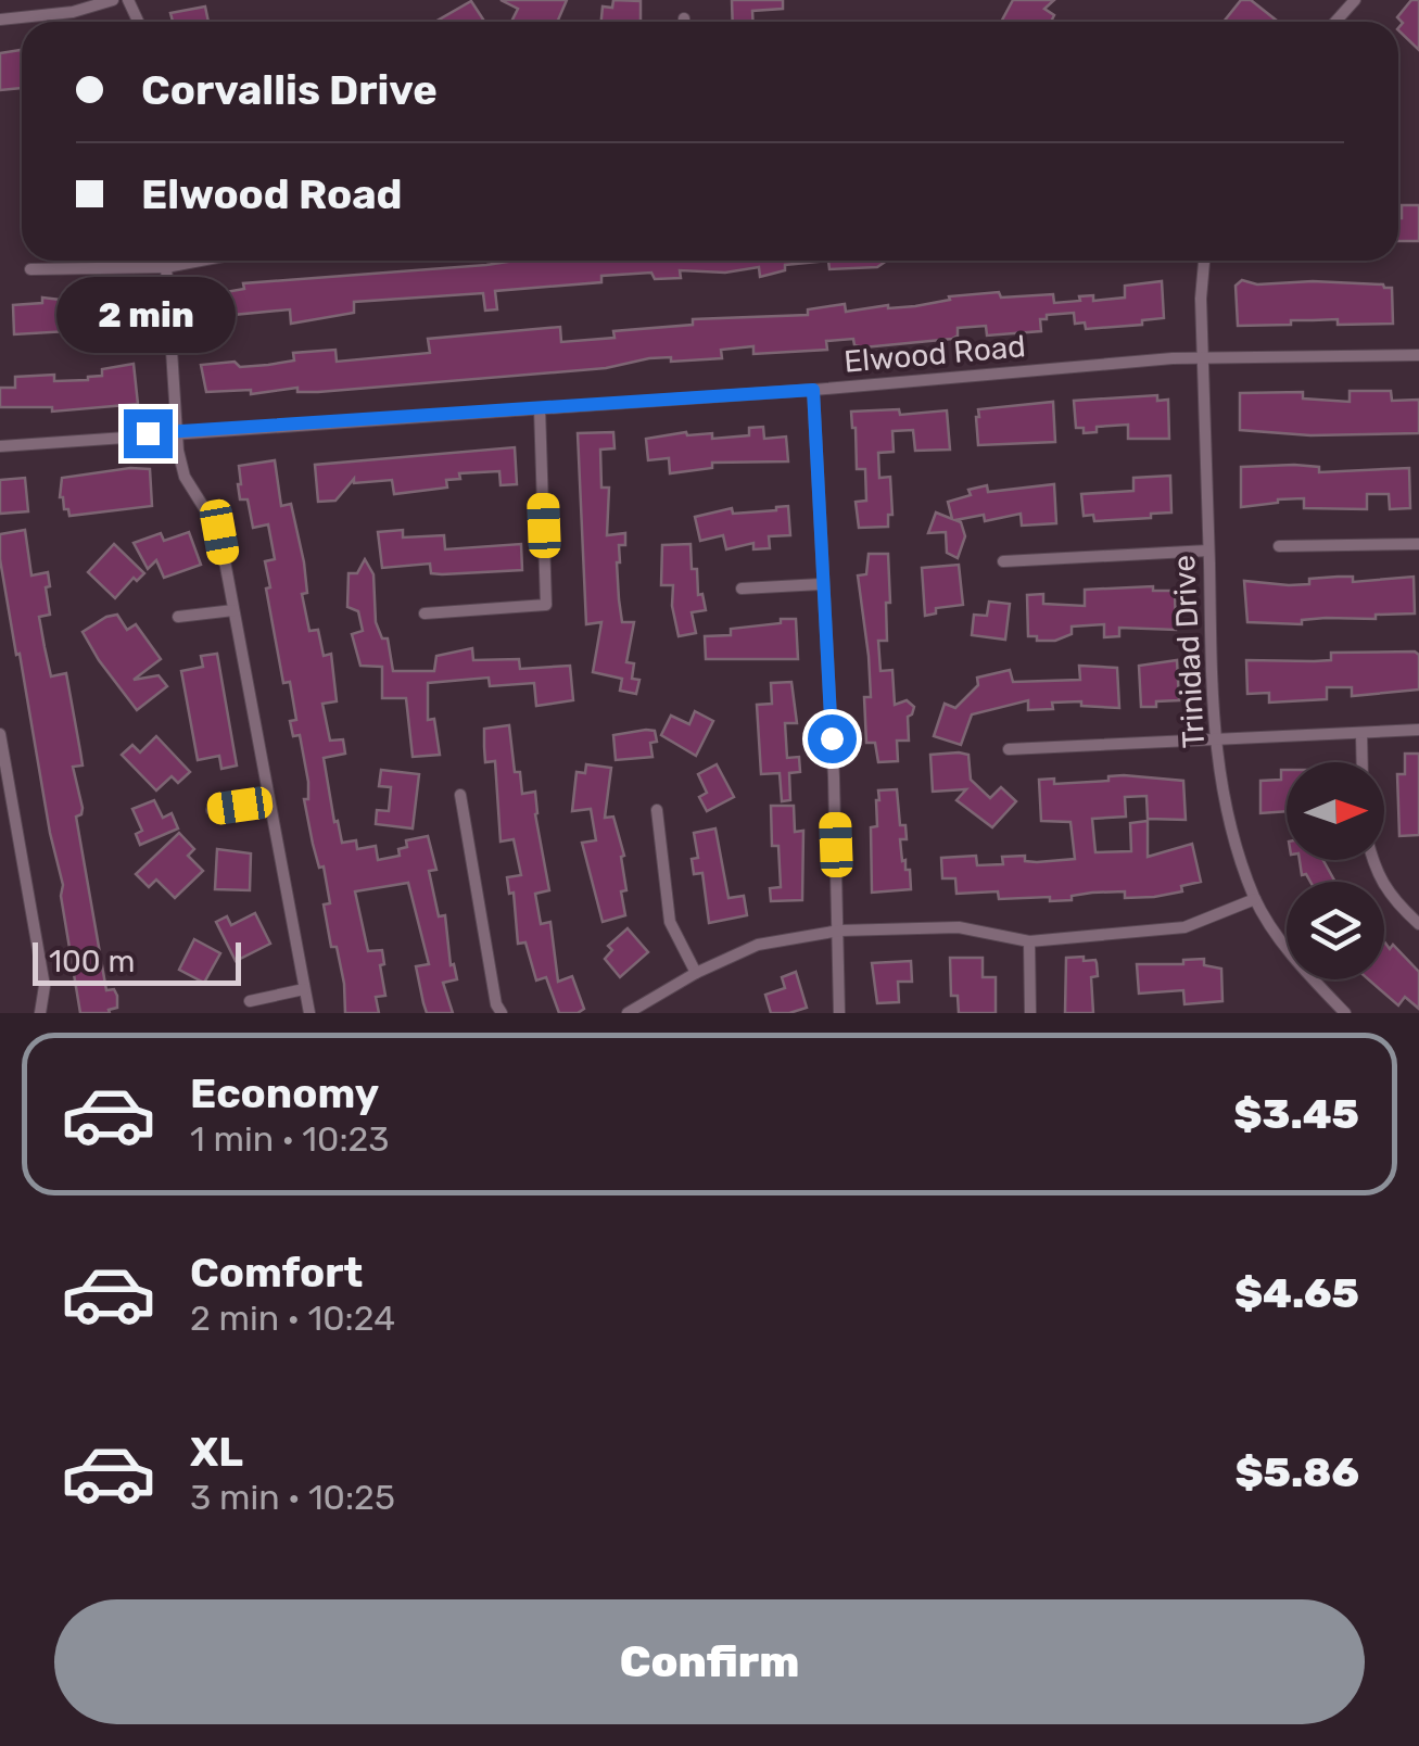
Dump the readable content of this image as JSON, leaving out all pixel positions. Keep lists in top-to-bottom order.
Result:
{
  "streets": {
    "street": ["Elwood Road", "Trinidad Drive"]
  },
  "crossings": [
    ["Elwood Road", "Trinidad Drive"]
  ],
  "scale_bar": "100 m",
  "north": "right",
  "page": {
    "banner": ["Corvallis Drive", "Elwood Road"],
    "bubble": "2 min",
    "scale": "100 m",
    "list": [
      {
        "name": "Economy",
        "note": "1 min · 10:23",
        "value": "$3.45"
      },
      {
        "name": "Comfort",
        "note": "2 min · 10:24",
        "value": "$4.65"
      },
      {
        "name": "XL",
        "note": "3 min · 10:25",
        "value": "$5.86"
      }
    ],
    "buttons": "Confirm"
  }
}
